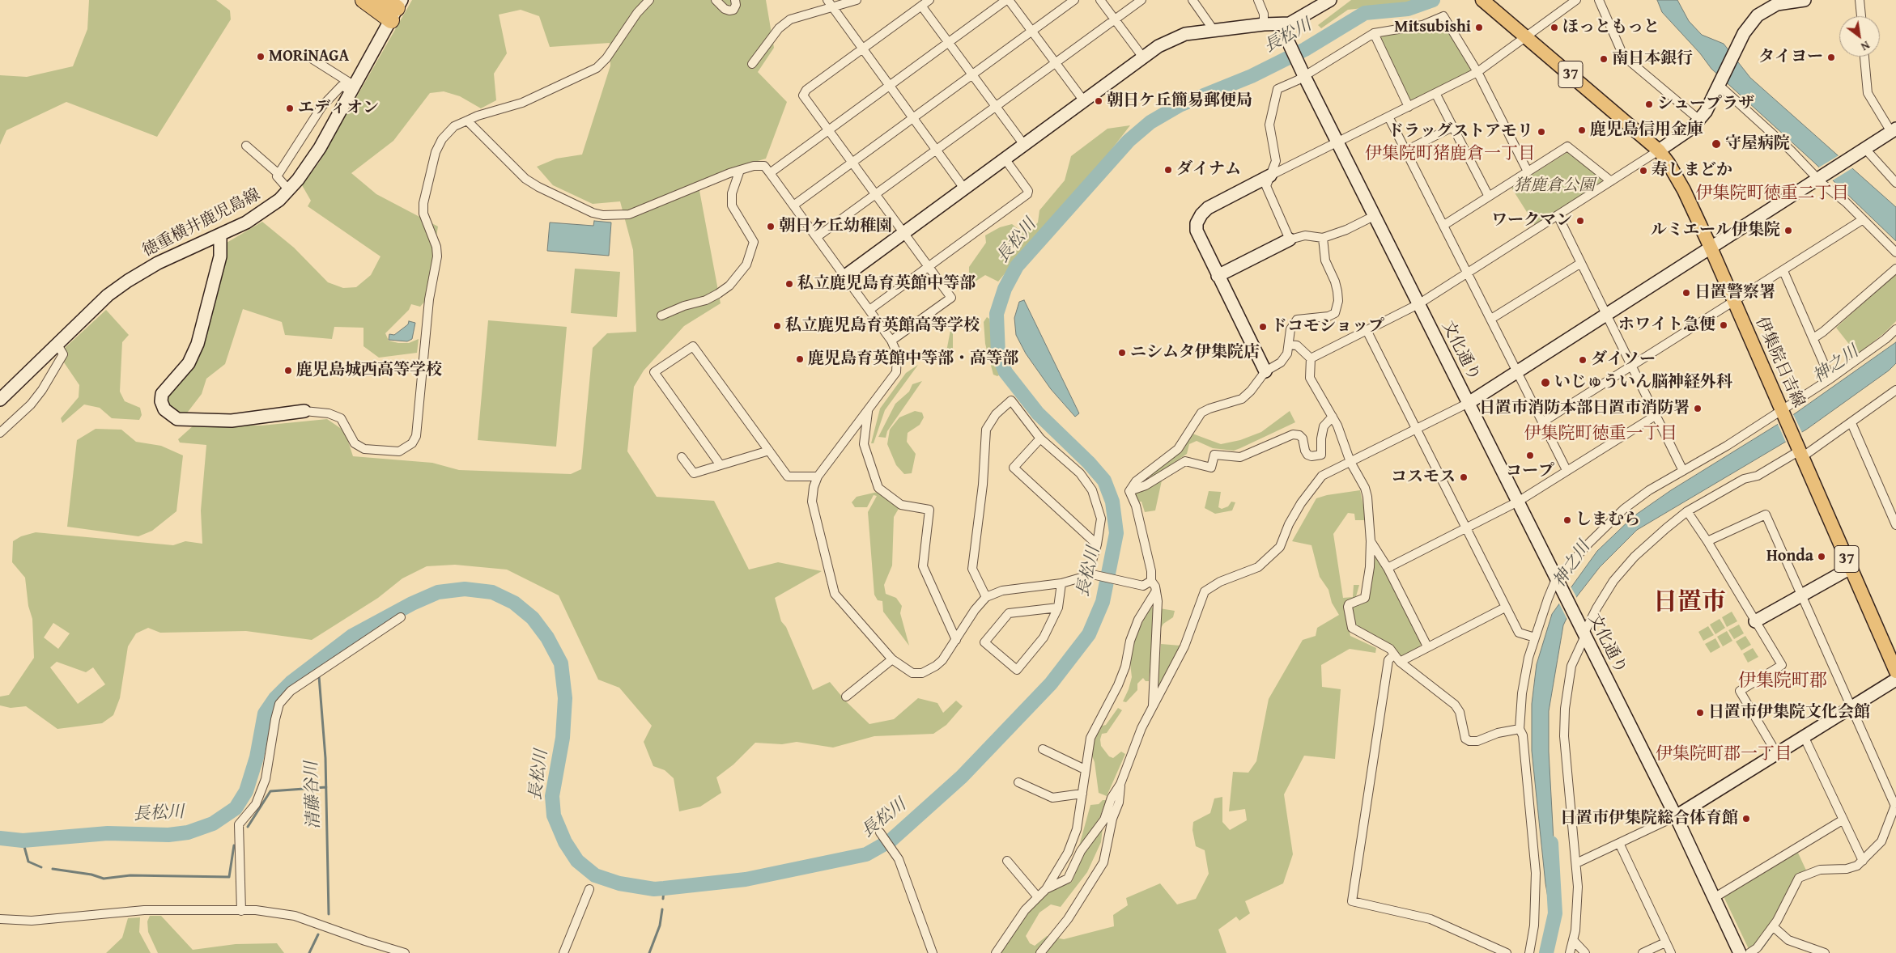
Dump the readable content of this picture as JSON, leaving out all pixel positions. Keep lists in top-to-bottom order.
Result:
{
  "streets": {
    "main road": ["37", "伊集院日吉線"],
    "street": ["徳重横井鹿児島線", "文化通り"]
  },
  "districts": [
    "伊集院町猪鹿倉一丁目",
    "伊集院町徳重二丁目",
    "伊集院町徳重一丁目",
    "日置市",
    "伊集院町郡",
    "伊集院町郡一丁目"
  ],
  "water": ["長松川", "神之川", "清藤谷川"],
  "parks": ["猪鹿倉公園"],
  "places": [
    "Mitsubishi",
    "ほっともっと",
    "MORiNAGA",
    "タイヨー",
    "南日本銀行",
    "朝日ケ丘簡易郵便局",
    "シュープラザ",
    "エディオン",
    "鹿児島信用金庫",
    "ドラッグストアモリ",
    "守屋病院",
    "ダイナム",
    "寿しまどか",
    "ワークマン",
    "朝日ケ丘幼稚園",
    "ルミエール伊集院",
    "私立鹿児島育英館中等部",
    "日置警察署",
    "ホワイト急便",
    "私立鹿児島育英館高等学校",
    "ドコモショップ",
    "ニシムタ伊集院店",
    "鹿児島育英館中等部・高等部",
    "ダイソー",
    "鹿児島城西高等学校",
    "いじゅういん脳神経外科",
    "日置市消防本部日置市消防署",
    "コープ",
    "コスモス",
    "しまむら",
    "Honda",
    "日置市伊集院文化会館",
    "日置市伊集院総合体育館"
  ],
  "north": "bottom right"
}
